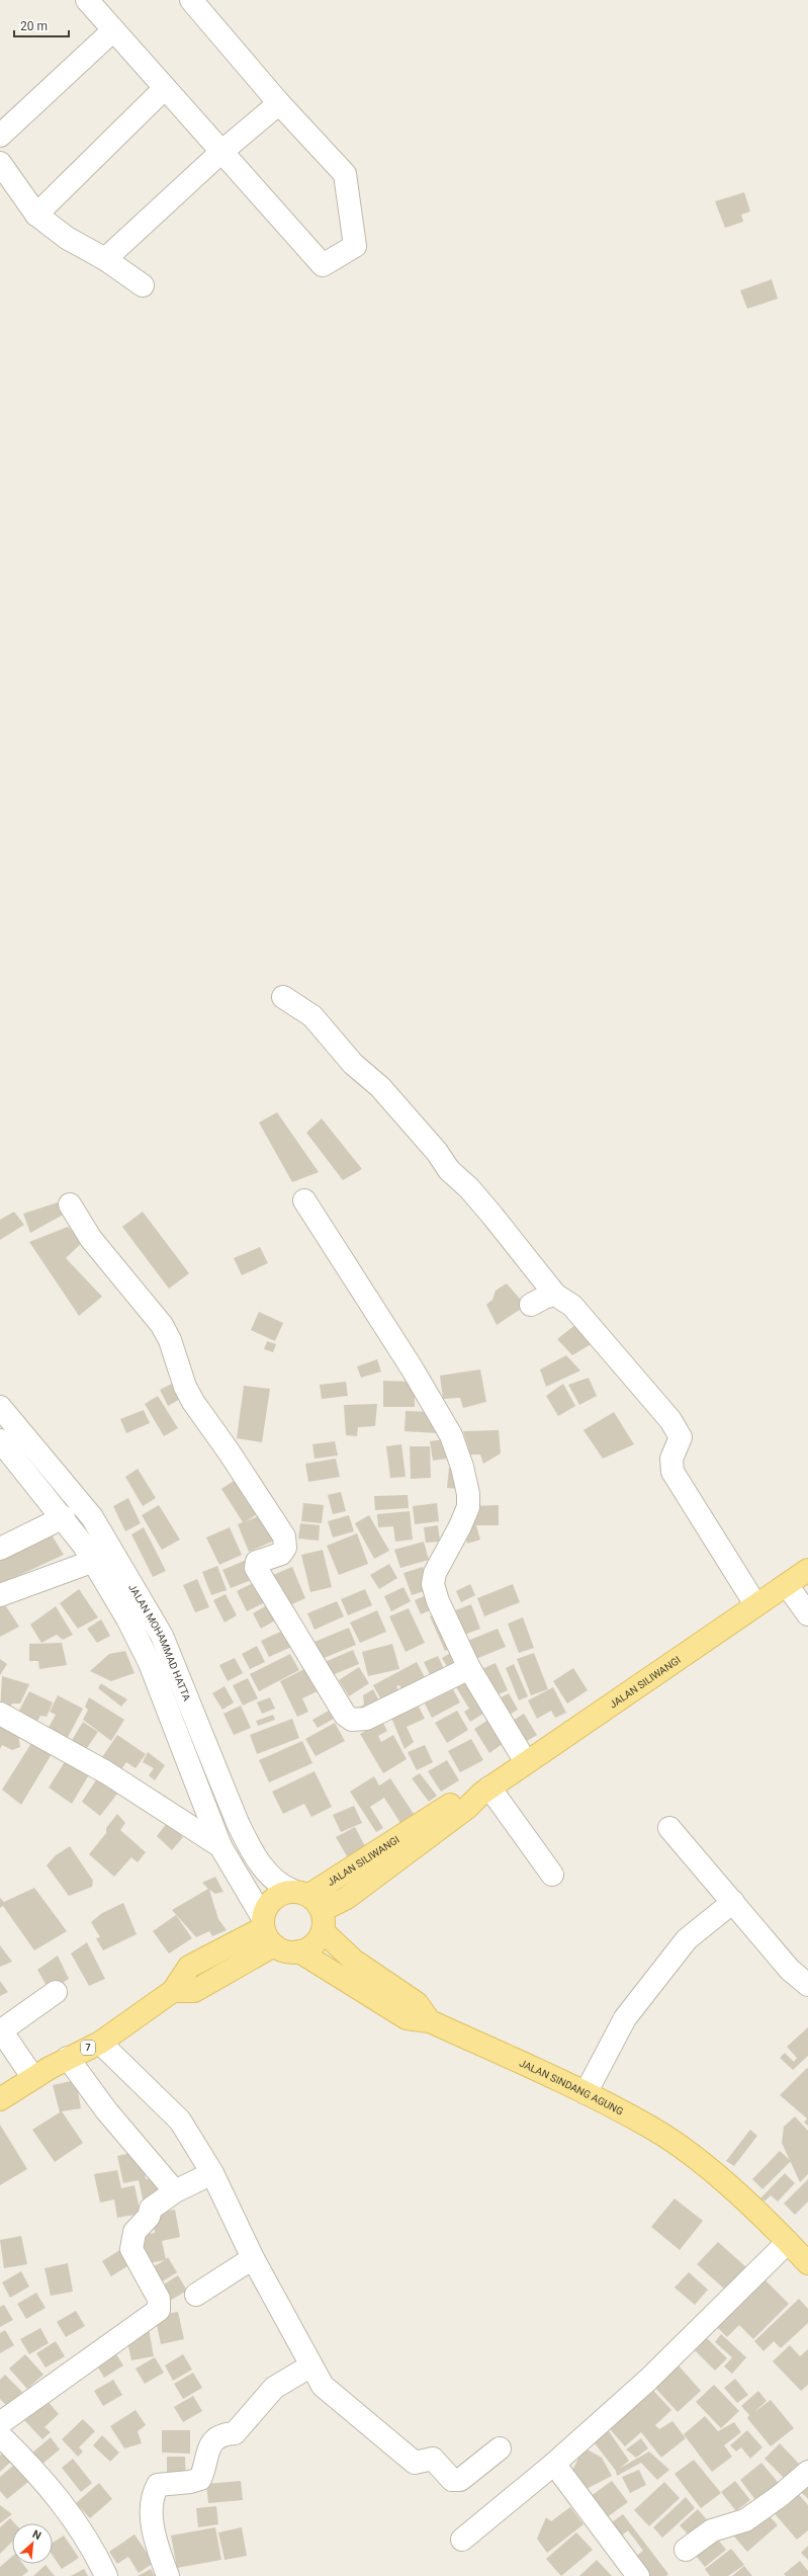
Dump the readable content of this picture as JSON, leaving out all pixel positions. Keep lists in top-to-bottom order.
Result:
{
  "streets": {
    "main road": ["JALAN SILIWANGI", "7", "JALAN SINDANG AGUNG"],
    "street": ["JALAN MOHAMMAD HATTA"]
  },
  "crossings": [
    ["JALAN MOHAMMAD HATTA", "JALAN SILIWANGI"],
    ["JALAN MOHAMMAD HATTA", "7"],
    ["JALAN MOHAMMAD HATTA", "JALAN SINDANG AGUNG"],
    ["JALAN SILIWANGI", "7"],
    ["JALAN SILIWANGI", "JALAN SINDANG AGUNG"]
  ],
  "scale_bar": "20 m",
  "north": "top right"
}
